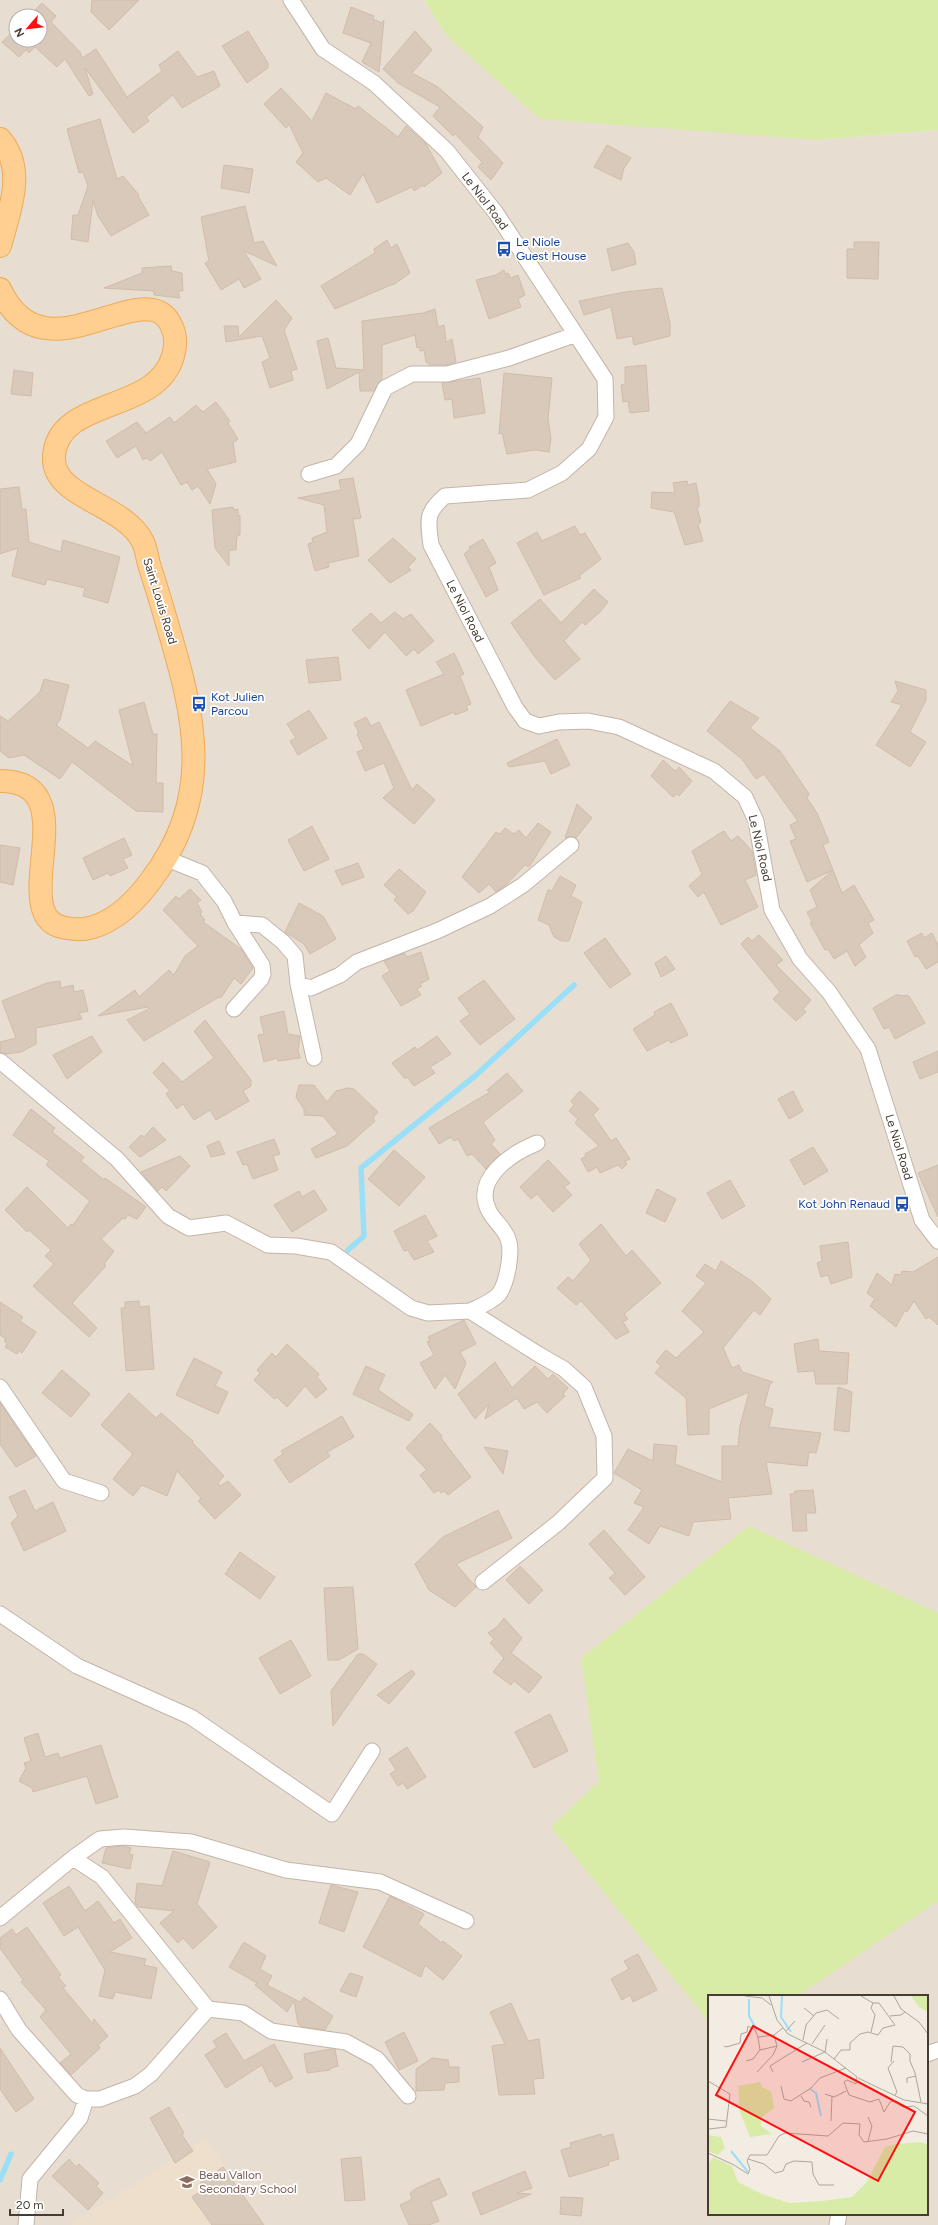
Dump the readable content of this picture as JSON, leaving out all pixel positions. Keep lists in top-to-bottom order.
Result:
{
  "streets": {
    "main road": ["Saint Louis Road"],
    "street": ["Le Niol Road"]
  },
  "places": {
    "bus stop": ["Le Niole Guest House", "Kot Julien Parcou", "Kot John Renaud"],
    "school or university": ["Beau Vallon Secondary School"]
  },
  "scale_bar": "20 m",
  "north": "bottom left"
}
